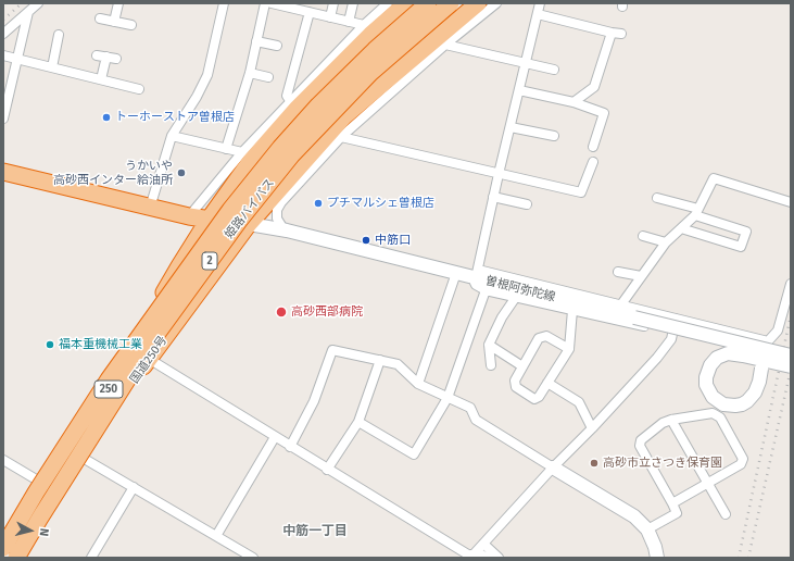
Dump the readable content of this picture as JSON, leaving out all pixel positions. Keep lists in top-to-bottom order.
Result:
{
  "streets": {
    "highway": [
      "姫路バイパス",
      "2",
      "国道250号",
      "250"
    ],
    "main road": ["曽根阿弥陀線"]
  },
  "crossings": [
    ["姫路バイパス", "国道250号"],
    ["曽根阿弥陀線", "国道250号"]
  ],
  "districts": ["中筋一丁目"],
  "places": [
    "トーホーストア曽根店",
    "うかいや 高砂西インター給油所",
    "プチマルシェ曽根店",
    "中筋口",
    "高砂西部病院",
    "福本重機械工業",
    "高砂市立さつき保育園"
  ],
  "north": "right"
}
